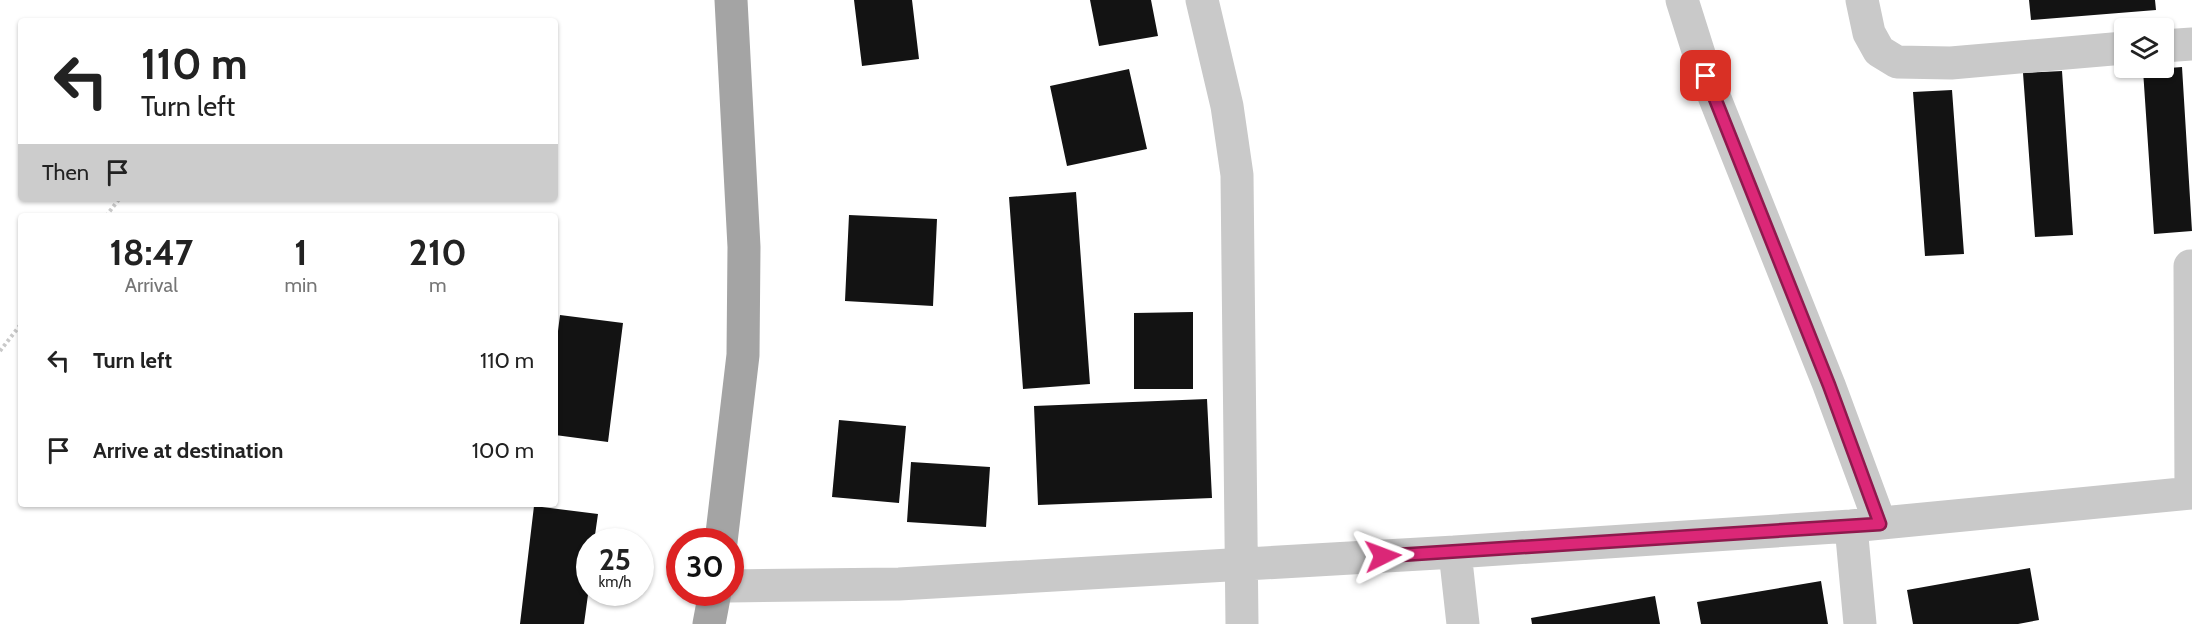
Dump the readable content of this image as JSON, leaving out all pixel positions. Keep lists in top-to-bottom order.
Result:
{
  "page": {
    "turn": ["110 m", "Turn left"],
    "then": "Then",
    "eta": [
      "18:47",
      "Arrival",
      "1",
      "min",
      "210",
      "m"
    ],
    "list": [
      {
        "name": "Turn left",
        "value": "110 m"
      },
      {
        "name": "Arrive at destination",
        "value": "100 m"
      }
    ],
    "speed": "25 km/h",
    "limit": "30"
  }
}
